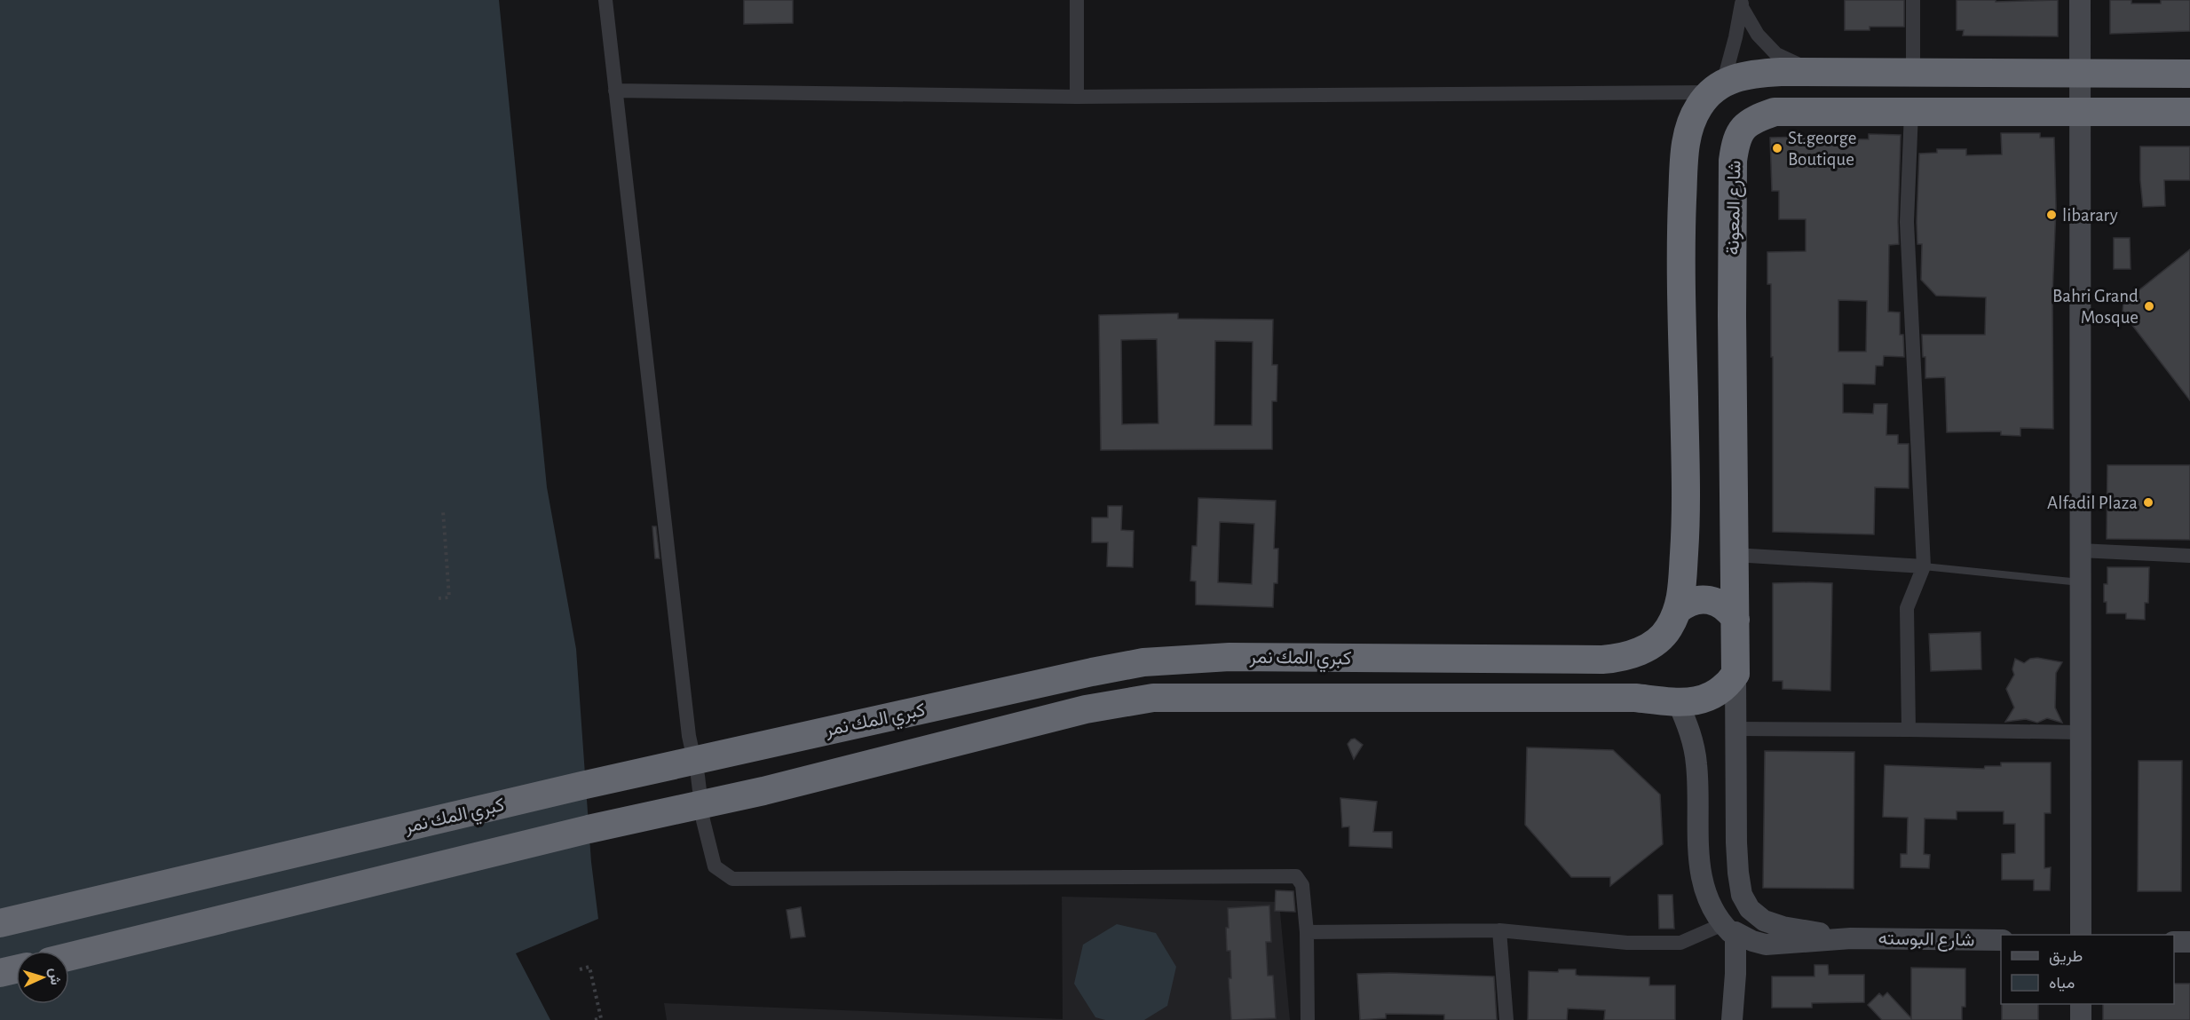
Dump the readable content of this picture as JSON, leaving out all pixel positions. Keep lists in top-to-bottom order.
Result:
{
  "streets": {
    "highway": ["شارع المعونة", "كبري المك نمر"],
    "street": ["شارع البوسته"]
  },
  "places": [
    "St.george Boutique",
    "libarary",
    "Bahri Grand Mosque",
    "Alfadil Plaza"
  ],
  "legend": ["طريق", "مياه"],
  "north": "right"
}
